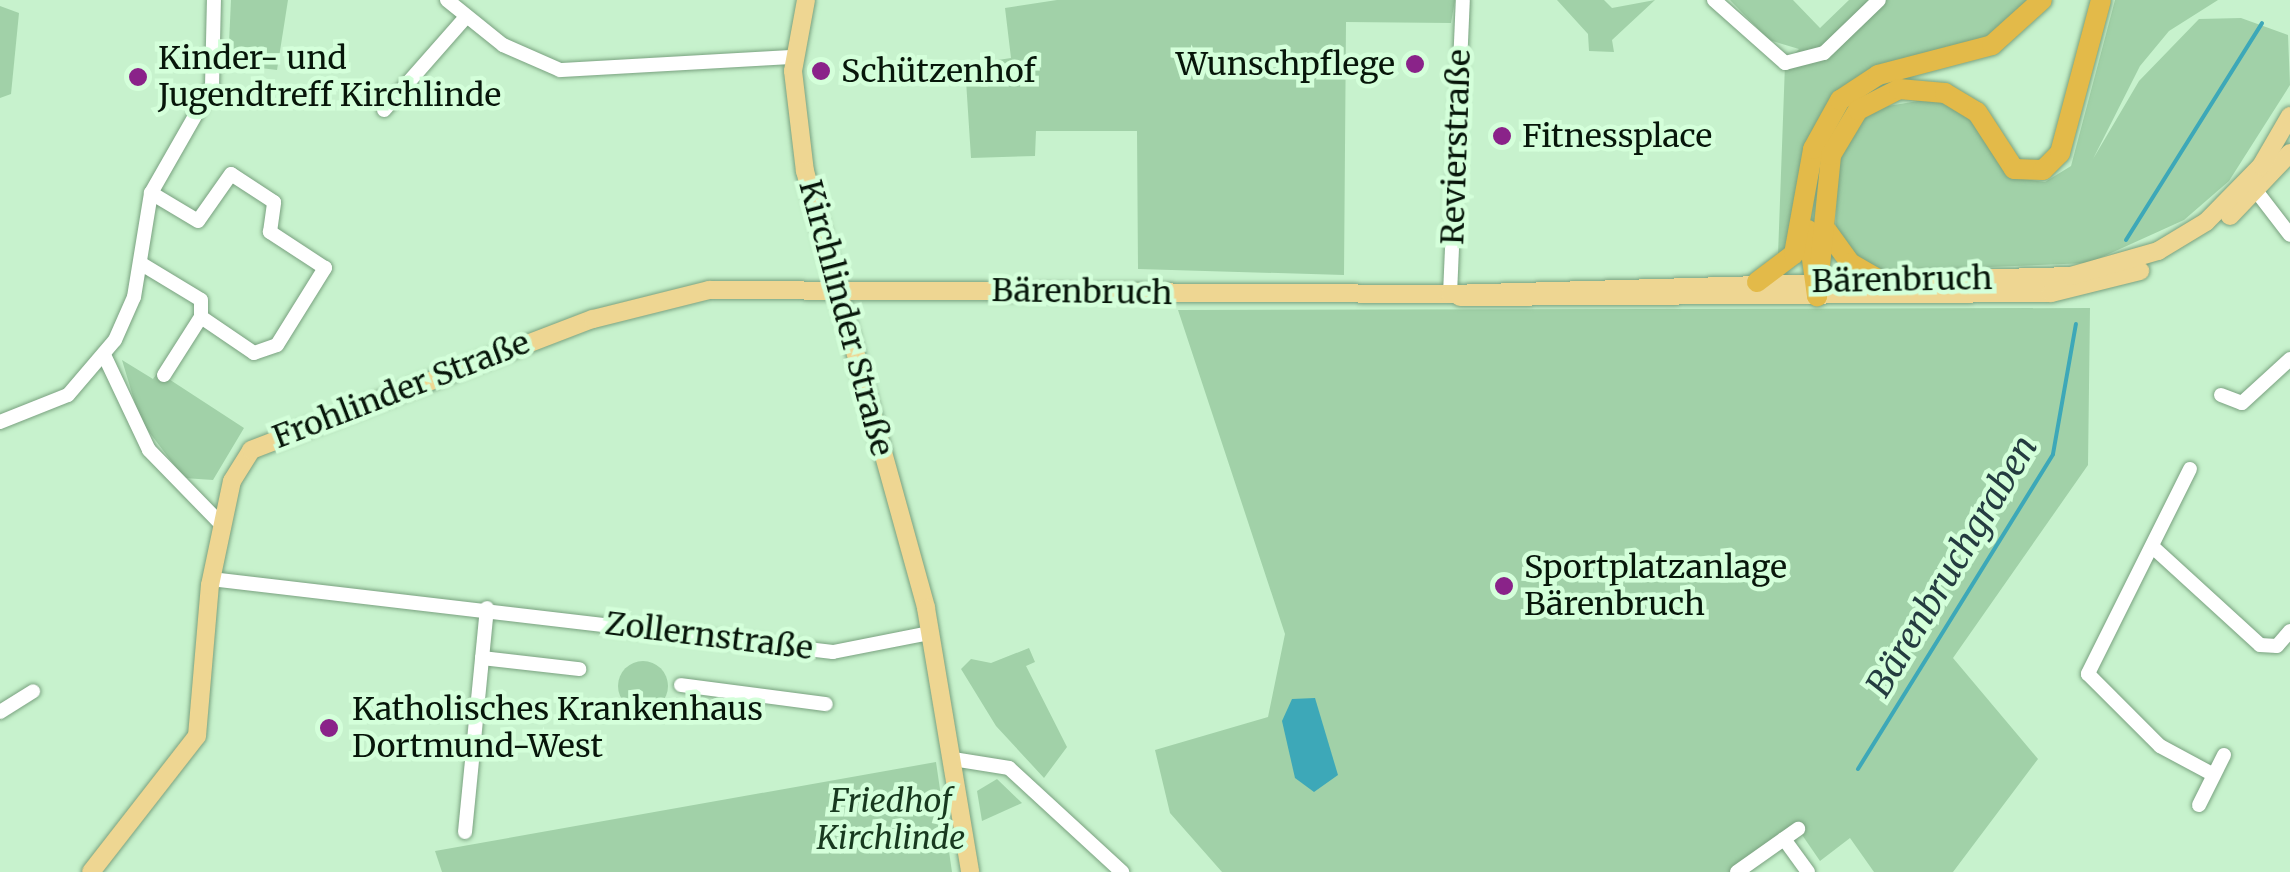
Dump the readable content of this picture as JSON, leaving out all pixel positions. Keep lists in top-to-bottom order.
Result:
{
  "streets": {
    "main road": ["Bärenbruch", "Kirchlinder Straße", "Frohlinder Straße"],
    "street": ["Revierstraße", "Zollernstraße"]
  },
  "crossings": [
    ["Revierstraße", "Bärenbruch"],
    ["Bärenbruch", "Kirchlinder Straße"],
    ["Bärenbruch", "Frohlinder Straße"],
    ["Kirchlinder Straße", "Frohlinder Straße"],
    ["Kirchlinder Straße", "Zollernstraße"],
    ["Frohlinder Straße", "Zollernstraße"]
  ],
  "water": ["Bärenbruchgraben"],
  "parks": ["Friedhof Kirchlinde"],
  "places": [
    "Wunschpflege",
    "Schützenhof",
    "Kinder- und Jugendtreff Kirchlinde",
    "Fitnessplace",
    "Sportplatzanlage Bärenbruch",
    "Katholisches Krankenhaus Dortmund-West"
  ]
}
